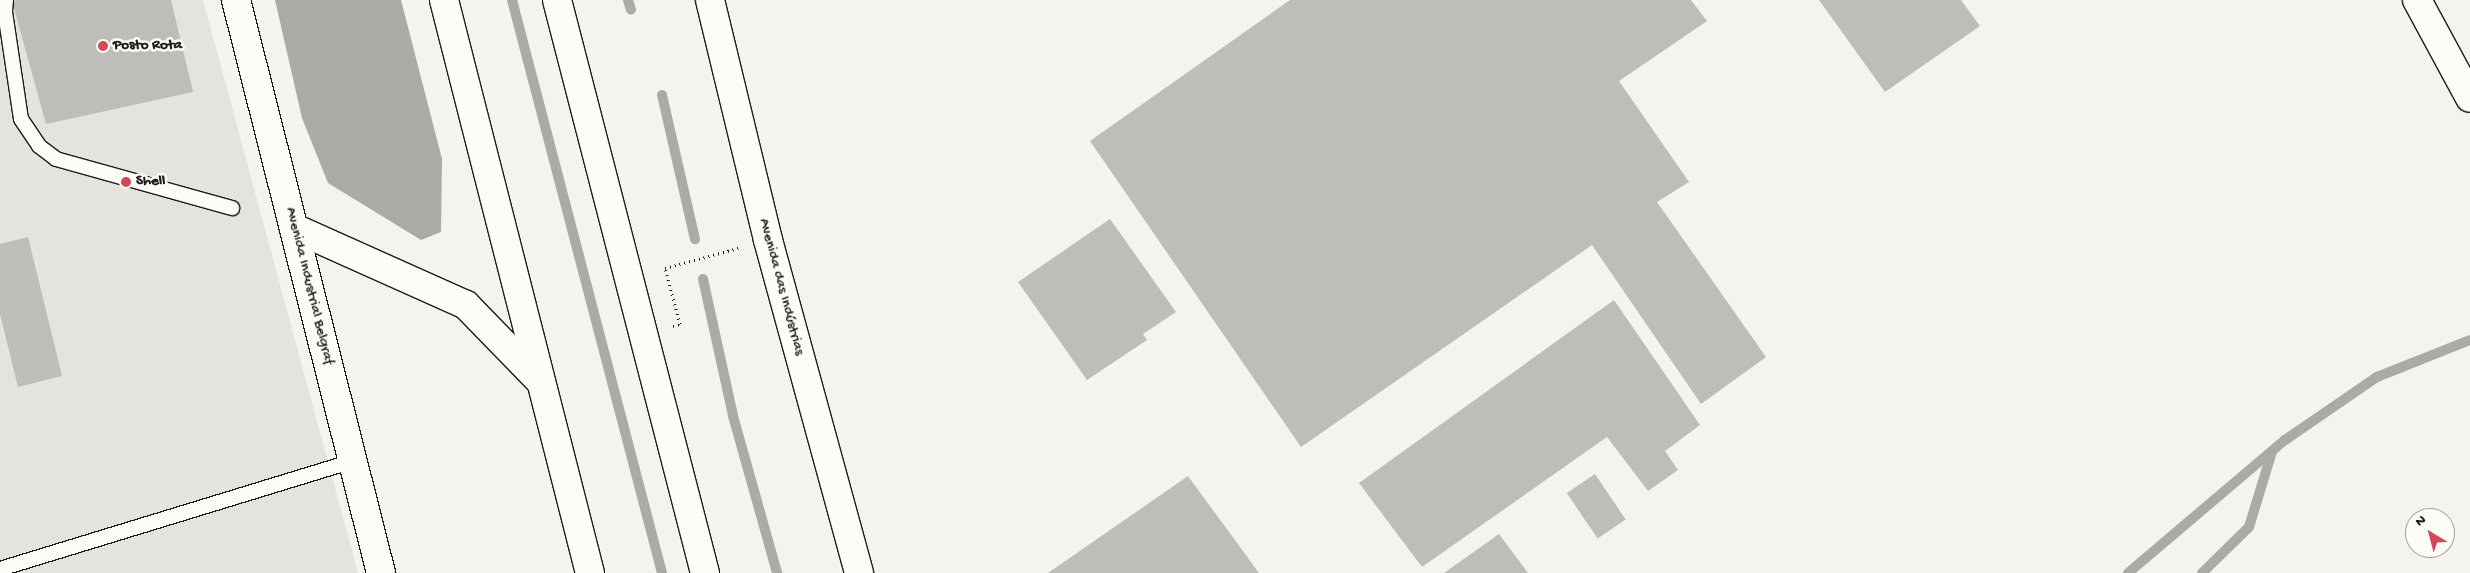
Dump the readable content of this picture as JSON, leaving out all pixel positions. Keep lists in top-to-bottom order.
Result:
{
  "streets": {
    "main road": ["Avenida Industrial Belgraf", "Avenida das Indústrias"]
  },
  "places": ["Posto Rota", "Shell"],
  "north": "top left"
}
